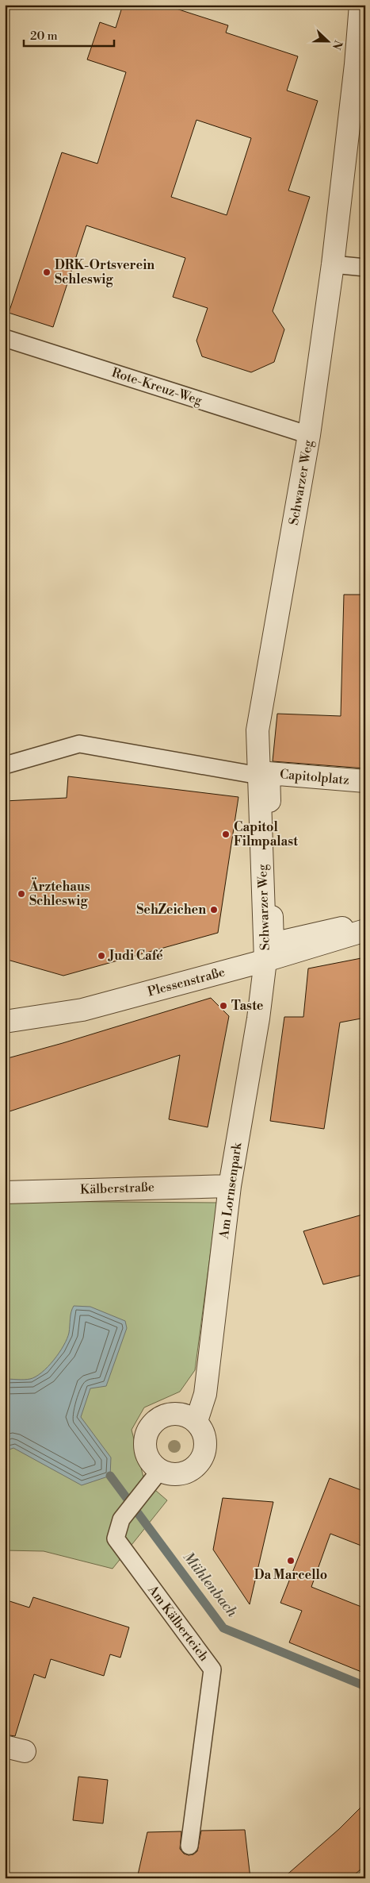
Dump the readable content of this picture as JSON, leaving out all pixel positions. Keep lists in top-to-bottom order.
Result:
{
  "streets": {
    "street": [
      "Schwarzer Weg",
      "Capitolplatz",
      "Plessenstraße",
      "Kälberstraße",
      "Am Lornsenpark"
    ],
    "lane": ["Rote-Kreuz-Weg", "Am Kälberteich"]
  },
  "crossings": [
    ["Rote-Kreuz-Weg", "Schwarzer Weg"],
    ["Schwarzer Weg", "Plessenstraße"],
    ["Schwarzer Weg", "Am Lornsenpark"],
    ["Plessenstraße", "Am Lornsenpark"],
    ["Kälberstraße", "Am Lornsenpark"],
    ["Am Lornsenpark", "Am Kälberteich"]
  ],
  "water": ["Mühlenbach"],
  "places": [
    "DRK-Ortsverein Schleswig",
    "Capitol Filmpalast",
    "Ärztehaus Schleswig",
    "SehZeichen",
    "Judi Café",
    "Taste",
    "Da Marcello"
  ],
  "scale_bar": "20 m",
  "north": "right"
}
